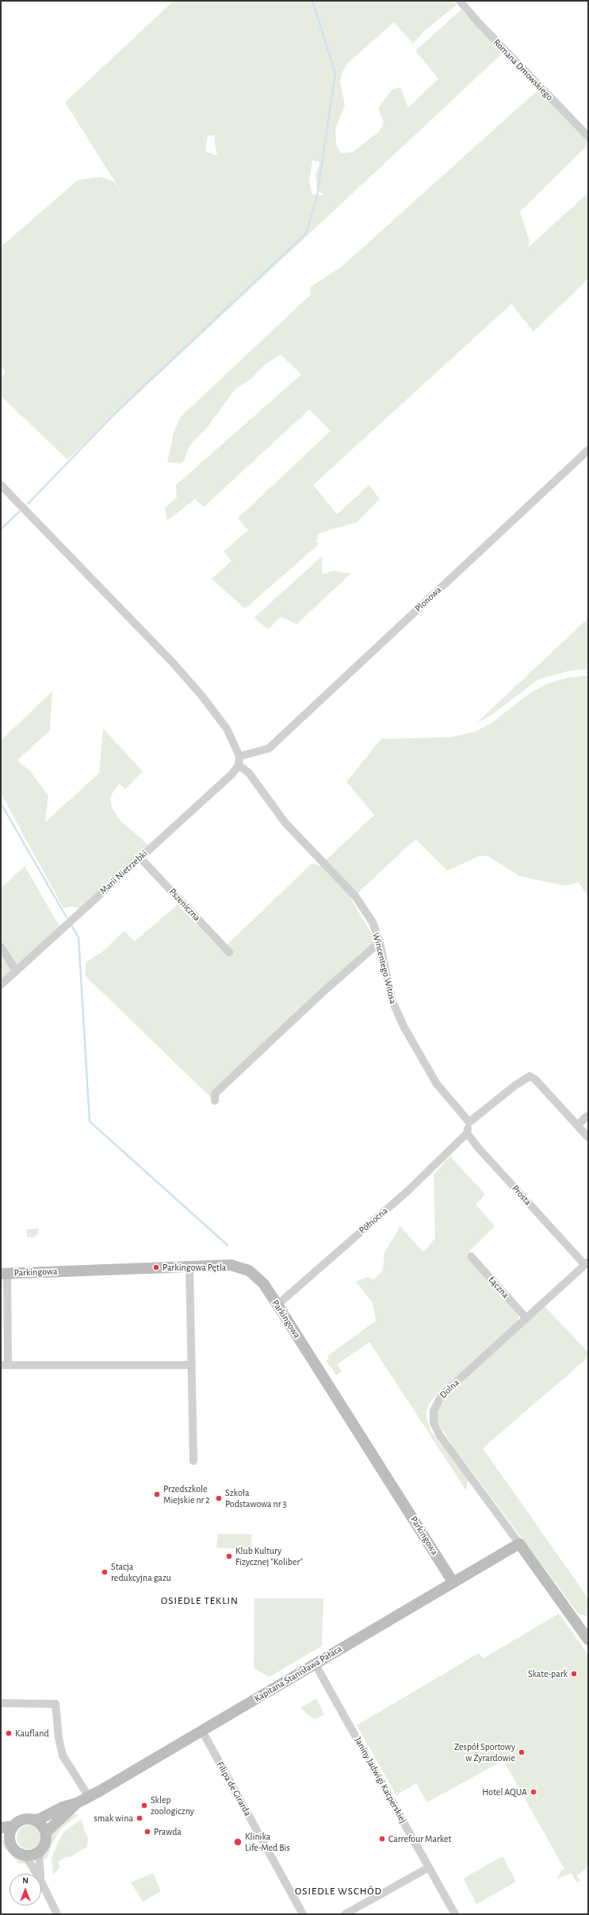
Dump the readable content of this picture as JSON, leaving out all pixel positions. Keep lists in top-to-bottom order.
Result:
{
  "streets": {
    "street": [
      "Romana Dmowskiego",
      "Plonowa",
      "Marii Nietrzebki",
      "Pszeniczna",
      "Wincentego Witosa",
      "Prosta",
      "Północna",
      "Parkingowa",
      "Łączna",
      "Dolna",
      "Kapitana Stanisława Pałaca",
      "Janiny Jadwigi Kacperskiej",
      "Filipa de Girarda"
    ]
  },
  "crossings": [
    ["Marii Nietrzebki", "Pszeniczna"],
    ["Marii Nietrzebki", "Wincentego Witosa"],
    ["Prosta", "Północna"],
    ["Prosta", "Dolna"],
    ["Północna", "Parkingowa"],
    ["Parkingowa", "Kapitana Stanisława Pałaca"],
    ["Łączna", "Dolna"],
    ["Dolna", "Kapitana Stanisława Pałaca"],
    ["Kapitana Stanisława Pałaca", "Janiny Jadwigi Kacperskiej"],
    ["Kapitana Stanisława Pałaca", "Filipa de Girarda"]
  ],
  "districts": ["OSIEDLE TEKLIN", "OSIEDLE WSCHÓD"],
  "places": [
    "Parkingowa Pętla",
    "Przedszkole Miejskie nr 2",
    "Szkoła Podstawowa nr 3",
    "Klub Kultury Fizycznej \"Koliber\"",
    "Stacja redukcyjna gazu",
    "Skate-park",
    "Kaufland",
    "Zespół Sportowy w Żyrardowie",
    "Hotel AQUA",
    "Sklep zoologiczny",
    "smak wina",
    "Prawda",
    "Carrefour Market",
    "Klinika Life-Med Bis"
  ],
  "north": "top"
}
